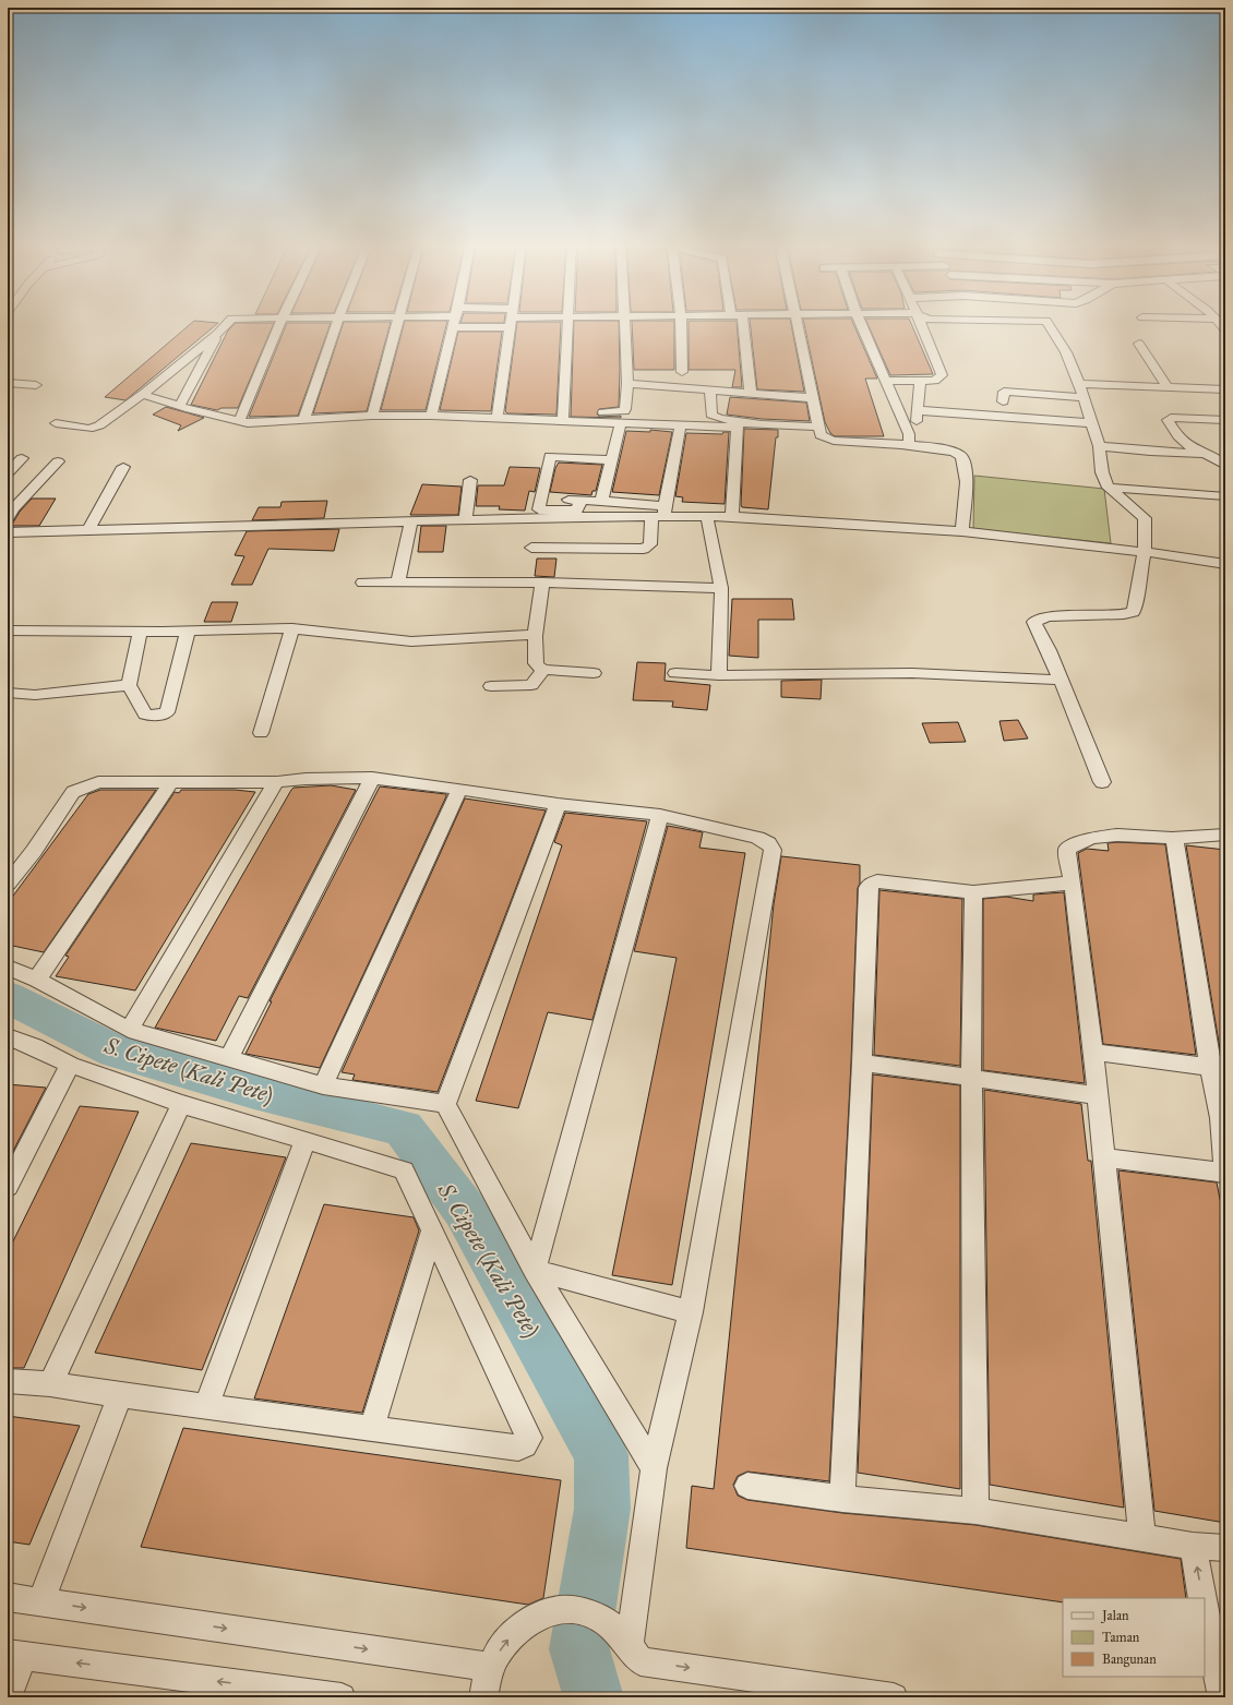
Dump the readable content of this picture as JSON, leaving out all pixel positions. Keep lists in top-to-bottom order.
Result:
{
  "water": ["S. Cipete (Kali Pete)"],
  "legend": ["Jalan", "Taman", "Bangunan"]
}
